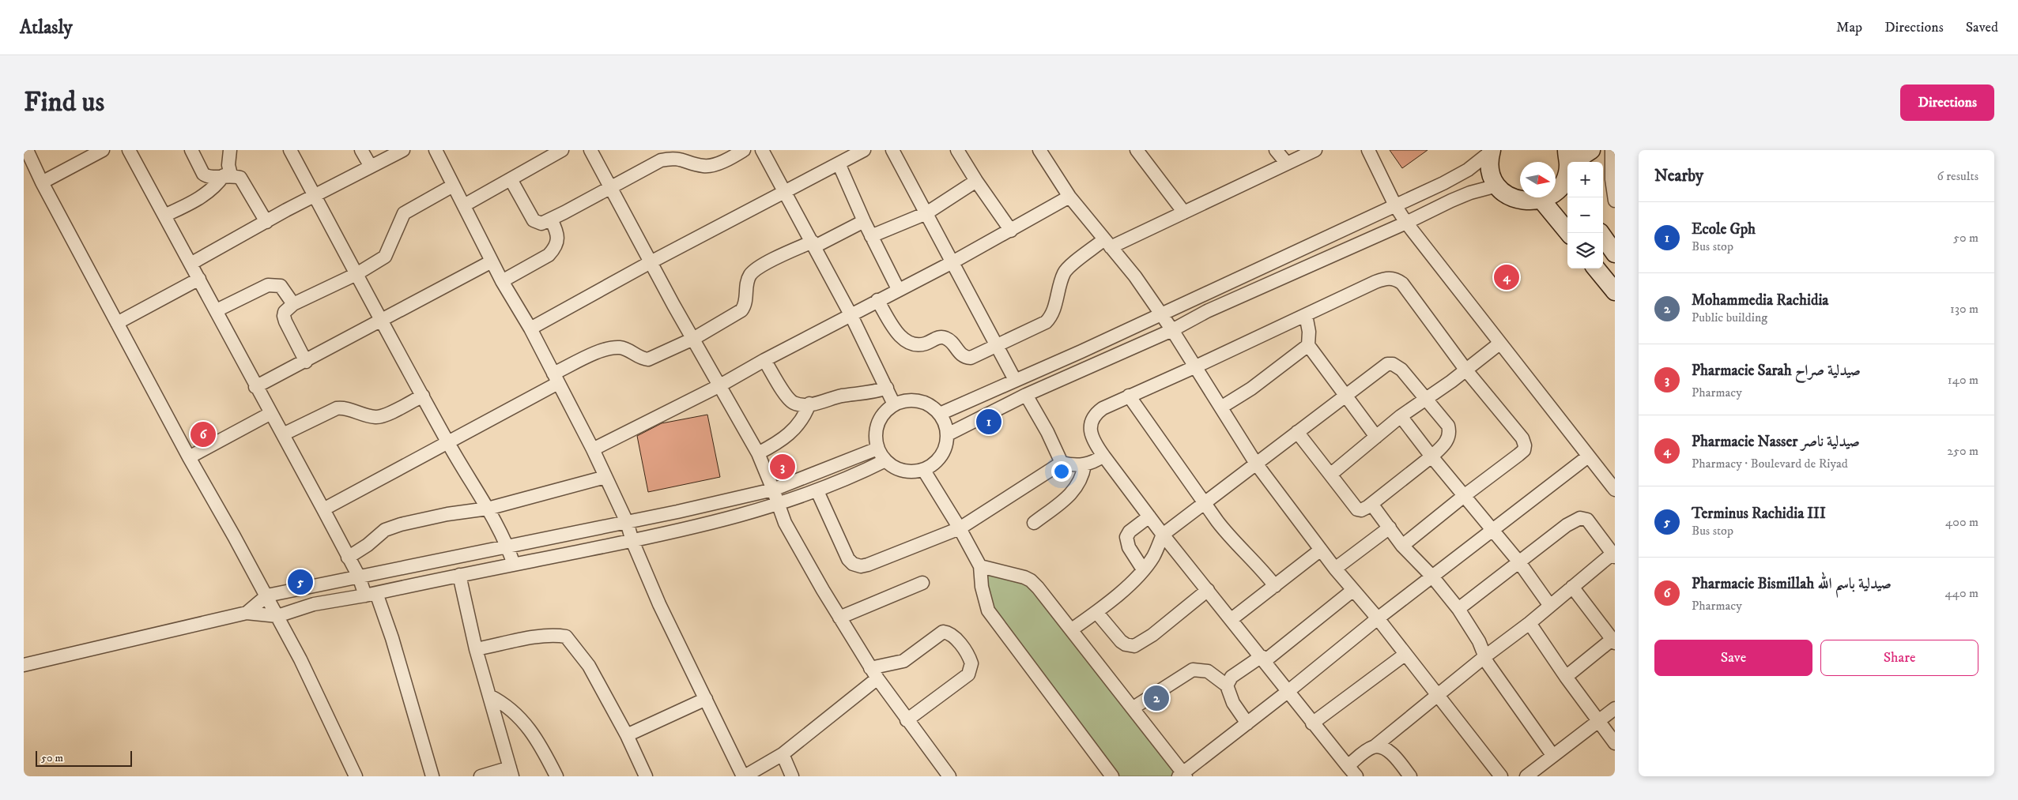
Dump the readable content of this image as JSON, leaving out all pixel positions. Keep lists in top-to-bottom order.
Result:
{
  "scale_bar": "50 m",
  "north": "right",
  "page": {
    "header": "Atlasly",
    "nav": ["Map", "Directions", "Saved"],
    "buttons": [
      "Directions",
      ["Save", "Share"]
    ],
    "title": "Find us",
    "heading": ["Nearby", "6 results"],
    "map_buttons": ["+", "−"],
    "list": [
      {
        "mark": "1",
        "name": "Ecole Gph",
        "note": "Bus stop",
        "value": "50 m"
      },
      {
        "mark": "2",
        "name": "Mohammedia Rachidia",
        "note": "Public building",
        "value": "130 m"
      },
      {
        "mark": "3",
        "name": "Pharmacie Sarah صيدلية صراح",
        "note": "Pharmacy",
        "value": "140 m"
      },
      {
        "mark": "4",
        "name": "Pharmacie Nasser صيدلية ناصر",
        "note": "Pharmacy · Boulevard de Riyad",
        "value": "250 m"
      },
      {
        "mark": "5",
        "name": "Terminus Rachidia III",
        "note": "Bus stop",
        "value": "400 m"
      },
      {
        "mark": "6",
        "name": "Pharmacie Bismillah صيدلية باسم الله",
        "note": "Pharmacy",
        "value": "440 m"
      }
    ],
    "pins": [
      "4",
      "1",
      "6",
      "3",
      "5",
      "2"
    ],
    "scale": "50 m"
  }
}
